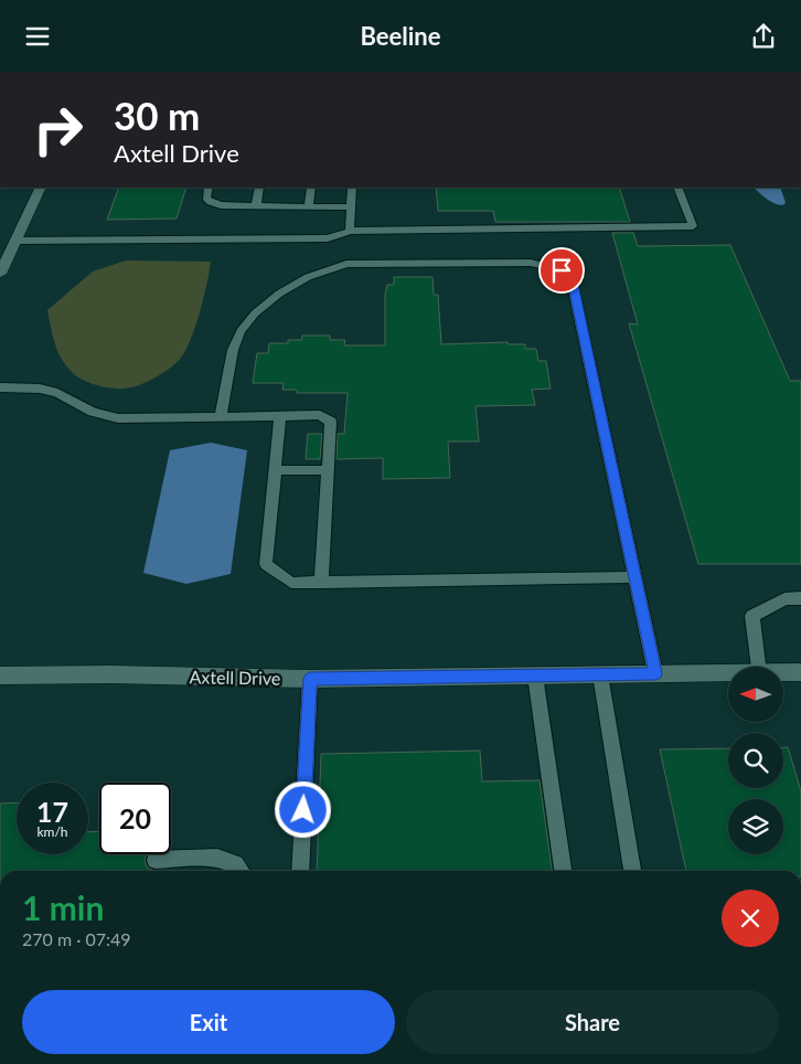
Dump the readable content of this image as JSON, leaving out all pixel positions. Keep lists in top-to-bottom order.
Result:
{
  "streets": {
    "street": ["Axtell Drive"]
  },
  "north": "left",
  "page": {
    "header": "Beeline",
    "turn": ["30 m", "Axtell Drive"],
    "speed": "17 km/h",
    "limit": "20",
    "heading": ["1 min", "270 m · 07:49"],
    "buttons": ["Exit", "Share"]
  }
}
